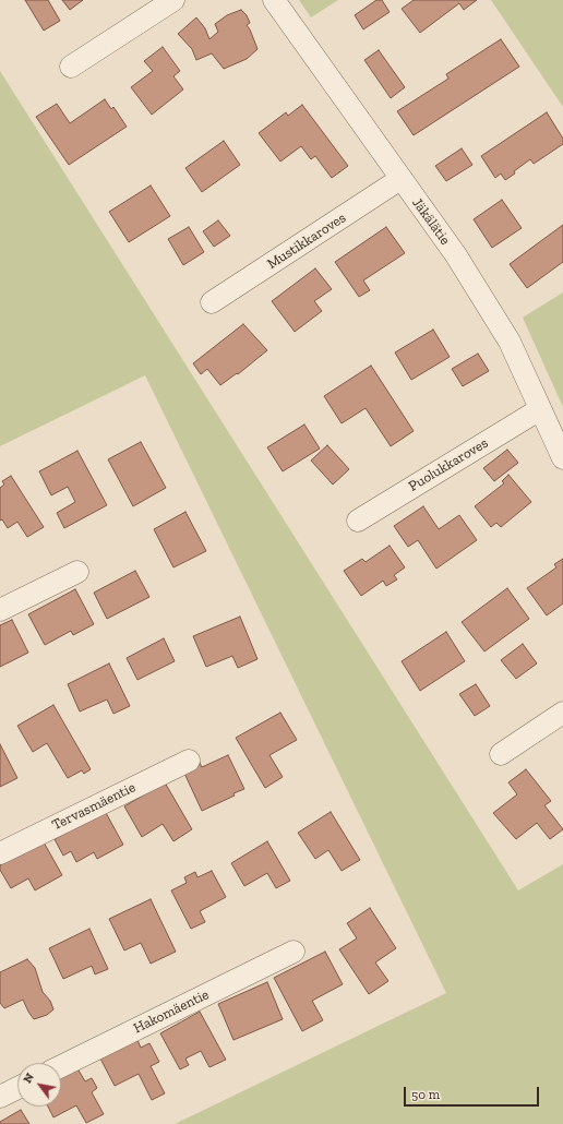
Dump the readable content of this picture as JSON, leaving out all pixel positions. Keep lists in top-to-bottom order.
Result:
{
  "streets": {
    "street": [
      "Jäkälätie",
      "Mustikkaroves",
      "Puolukkaroves",
      "Tervasmäentie",
      "Hakomäentie"
    ]
  },
  "crossings": [
    ["Jäkälätie", "Mustikkaroves"],
    ["Jäkälätie", "Puolukkaroves"]
  ],
  "scale_bar": "50 m",
  "north": "top left"
}
